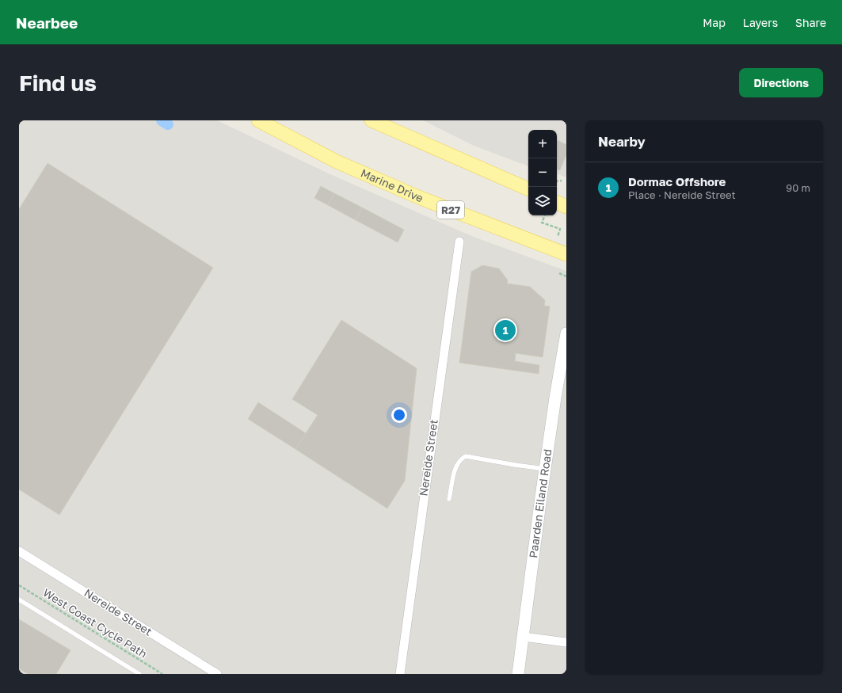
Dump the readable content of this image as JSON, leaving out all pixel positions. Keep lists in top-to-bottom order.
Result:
{
  "streets": {
    "main road": ["Marine Drive", "R27"],
    "street": ["Nereide Street", "Paarden Eiland Road"],
    "path": ["West Coast Cycle Path"]
  },
  "page": {
    "header": "Nearbee",
    "nav": ["Map", "Layers", "Share"],
    "buttons": "Directions",
    "title": "Find us",
    "heading": "Nearby",
    "map_buttons": ["+", "−"],
    "list": [
      {
        "mark": "1",
        "name": "Dormac Offshore",
        "note": "Place · Nereide Street",
        "value": "90 m"
      }
    ],
    "pins": "1"
  }
}
